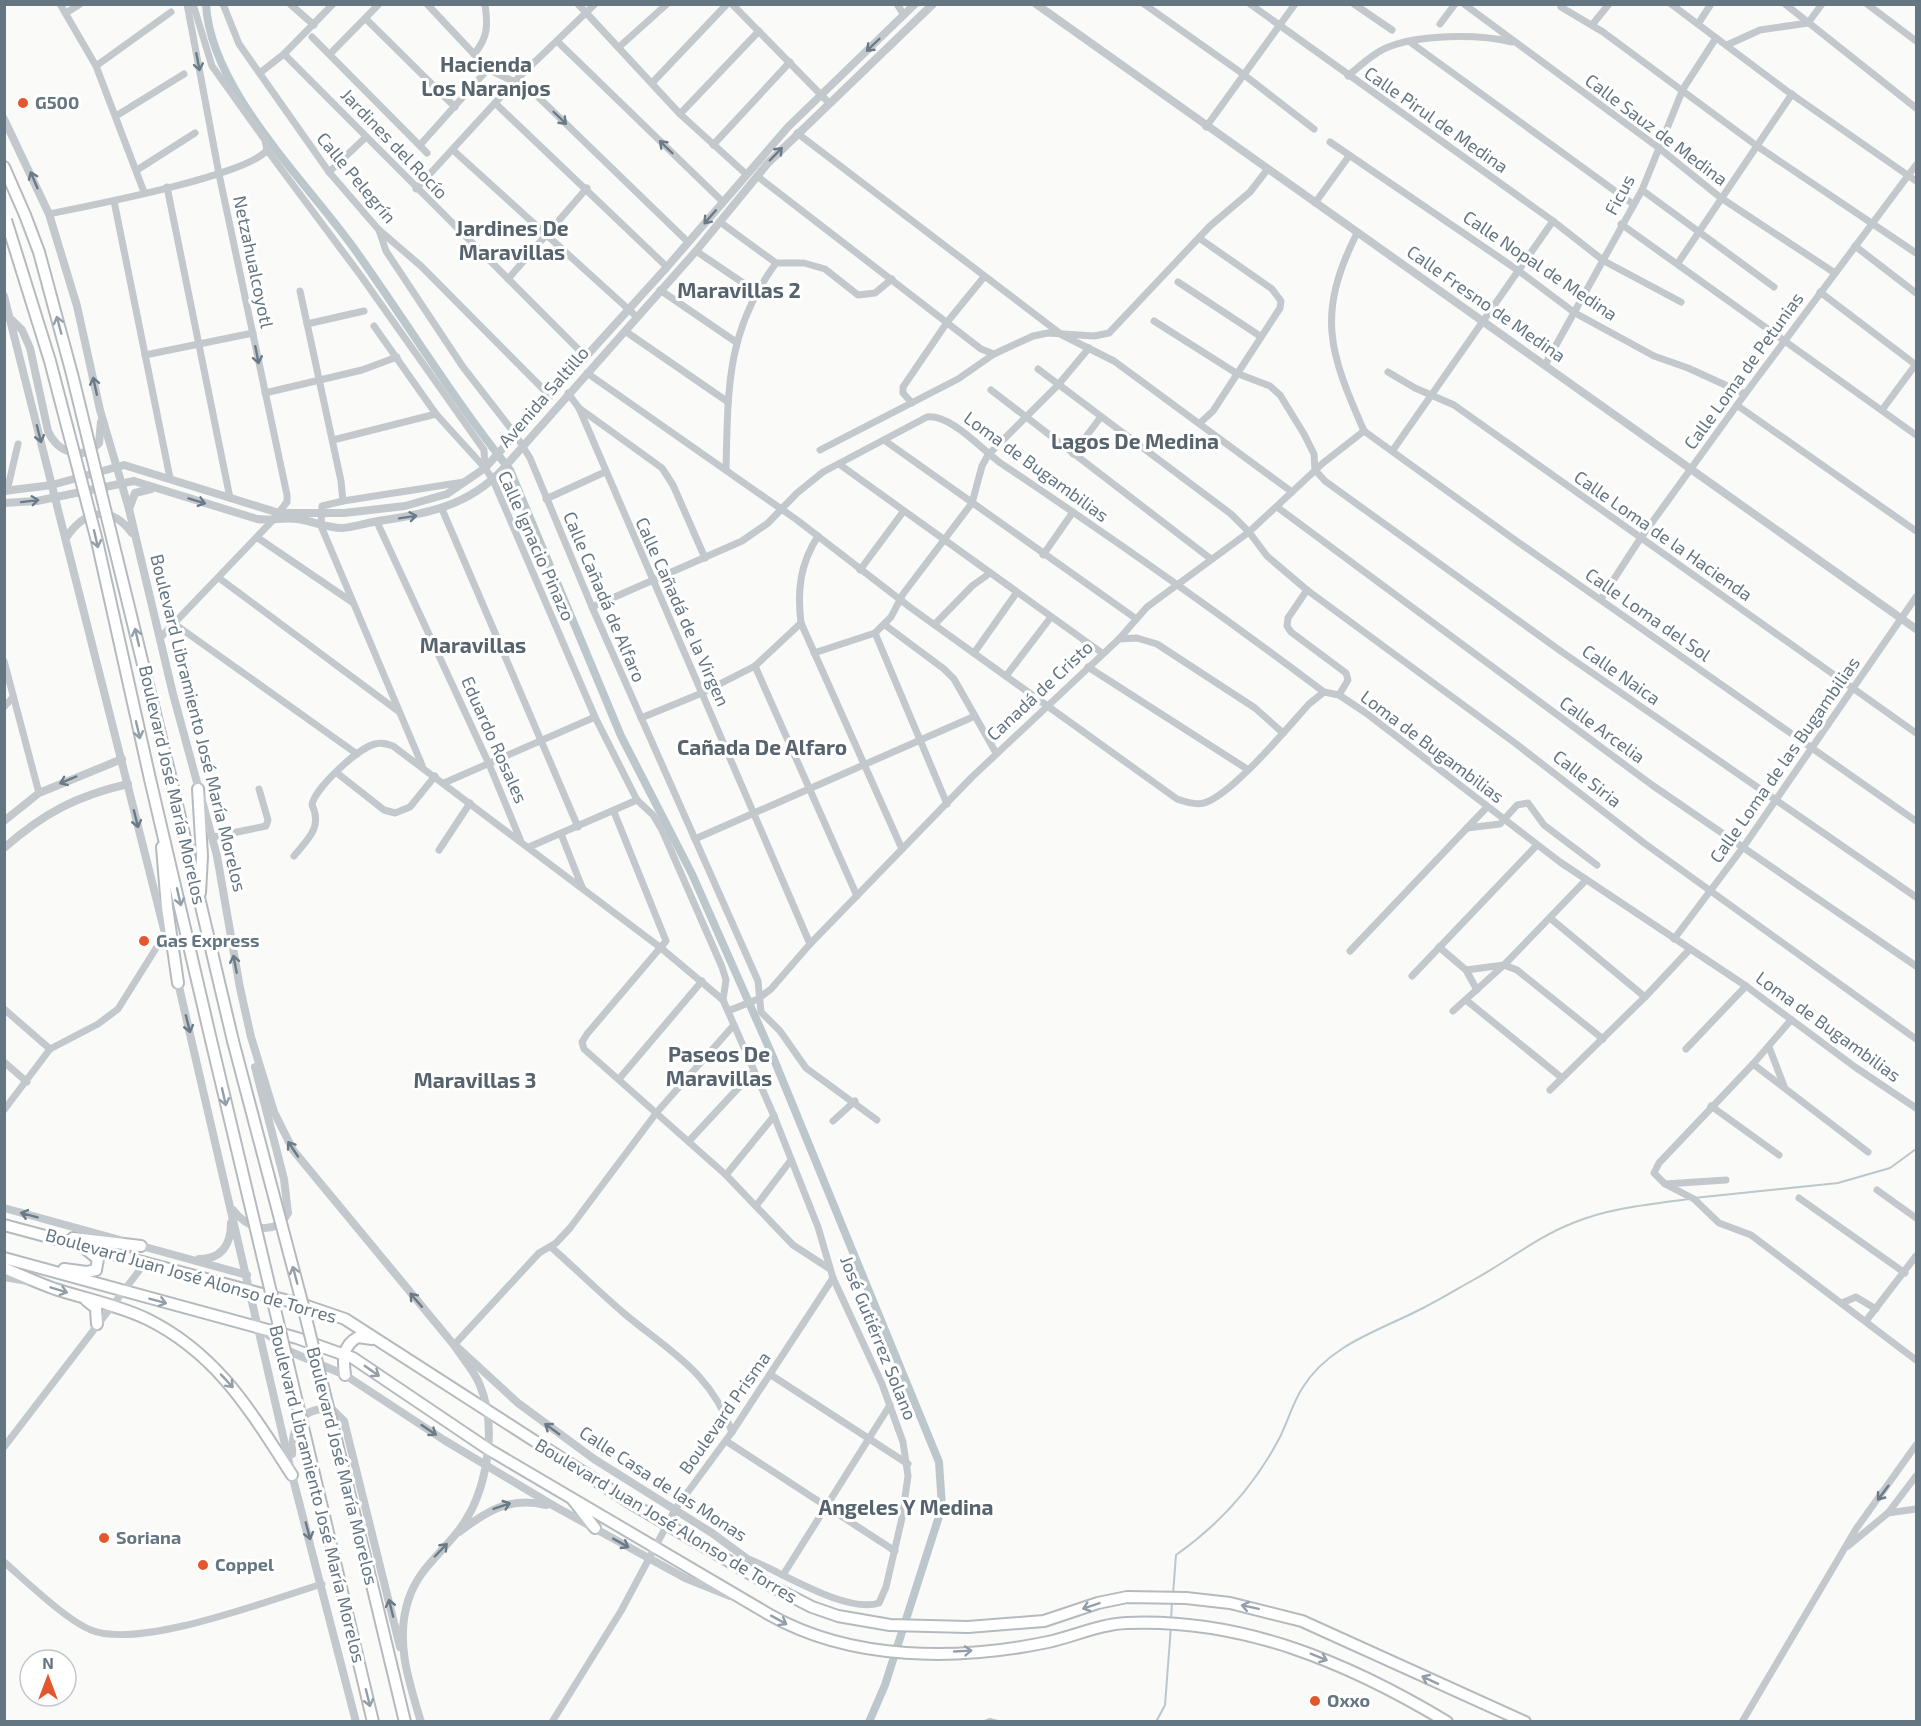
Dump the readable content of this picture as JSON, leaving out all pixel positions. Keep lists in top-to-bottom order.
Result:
{
  "streets": {
    "main road": ["Boulevard José María Morelos", "Boulevard Juan José Alonso de Torres"],
    "street": [
      "Calle Pirul de Medina",
      "Calle Sauz de Medina",
      "Jardines del Rocío",
      "Calle Pelegrín",
      "Ficus",
      "Netzahualcoyotl",
      "Calle Nopal de Medina",
      "Calle Fresno de Medina",
      "Calle Loma de Petunias",
      "Avenida Saltillo",
      "Loma de Bugambilias",
      "Calle Loma de la Hacienda",
      "Calle Ignacio Pinazo",
      "Calle Cañadá de Alfaro",
      "Calle Cañadá de la Virgen",
      "Calle Loma del Sol",
      "Calle Naica",
      "Canadá de Cristo",
      "Boulevard Libramiento José María Morelos",
      "Calle Arcelia",
      "Eduardo Rosales",
      "Calle Loma de las Bugambilias",
      "Calle Siria",
      "José Gutiérrez Solano",
      "Boulevard Prisma",
      "Calle Casa de las Monas"
    ]
  },
  "crossings": [
    ["Calle Pirul de Medina", "Ficus"],
    ["Calle Sauz de Medina", "Ficus"],
    ["Calle Sauz de Medina", "Calle Loma de Petunias"],
    ["Jardines del Rocío", "Avenida Saltillo"],
    ["Calle Pelegrín", "Avenida Saltillo"],
    ["Calle Pelegrín", "Calle Cañadá de Alfaro"],
    ["Ficus", "Calle Nopal de Medina"],
    ["Ficus", "Calle Fresno de Medina"],
    ["Netzahualcoyotl", "Avenida Saltillo"],
    ["Netzahualcoyotl", "Boulevard Libramiento José María Morelos"],
    ["Calle Nopal de Medina", "Calle Loma de Petunias"],
    ["Calle Fresno de Medina", "Calle Loma de Petunias"],
    ["Calle Fresno de Medina", "Calle Loma de las Bugambilias"],
    ["Calle Loma de Petunias", "Calle Loma de la Hacienda"],
    ["Calle Loma de Petunias", "Calle Loma del Sol"],
    ["Avenida Saltillo", "Calle Ignacio Pinazo"],
    ["Avenida Saltillo", "Calle Cañadá de Alfaro"],
    ["Avenida Saltillo", "Calle Cañadá de la Virgen"],
    ["Avenida Saltillo", "Boulevard Libramiento José María Morelos"],
    ["Avenida Saltillo", "Eduardo Rosales"],
    ["Loma de Bugambilias", "Canadá de Cristo"],
    ["Loma de Bugambilias", "Calle Loma de las Bugambilias"],
    ["Calle Loma de la Hacienda", "Calle Loma de las Bugambilias"],
    ["Calle Cañadá de Alfaro", "Canadá de Cristo"],
    ["Calle Cañadá de la Virgen", "Canadá de Cristo"],
    ["Calle Loma del Sol", "Canadá de Cristo"],
    ["Calle Loma del Sol", "Calle Loma de las Bugambilias"],
    ["Calle Naica", "Canadá de Cristo"],
    ["Calle Naica", "Calle Loma de las Bugambilias"],
    ["Canadá de Cristo", "Calle Arcelia"],
    ["Canadá de Cristo", "Calle Siria"],
    ["Boulevard Libramiento José María Morelos", "Boulevard Juan José Alonso de Torres"],
    ["Boulevard Libramiento José María Morelos", "Calle Casa de las Monas"],
    ["Calle Arcelia", "Calle Loma de las Bugambilias"],
    ["Calle Loma de las Bugambilias", "Calle Siria"],
    ["Boulevard Juan José Alonso de Torres", "Boulevard Prisma"],
    ["José Gutiérrez Solano", "Boulevard Prisma"],
    ["José Gutiérrez Solano", "Calle Casa de las Monas"],
    ["Boulevard Prisma", "Calle Casa de las Monas"]
  ],
  "districts": [
    "Hacienda Los Naranjos",
    "Jardines De Maravillas",
    "Maravillas 2",
    "Lagos De Medina",
    "Maravillas",
    "Cañada De Alfaro",
    "Paseos De Maravillas",
    "Maravillas 3",
    "Angeles Y Medina"
  ],
  "places": [
    "G500",
    "Gas Express",
    "Soriana",
    "Coppel",
    "Oxxo"
  ],
  "north": "top"
}
